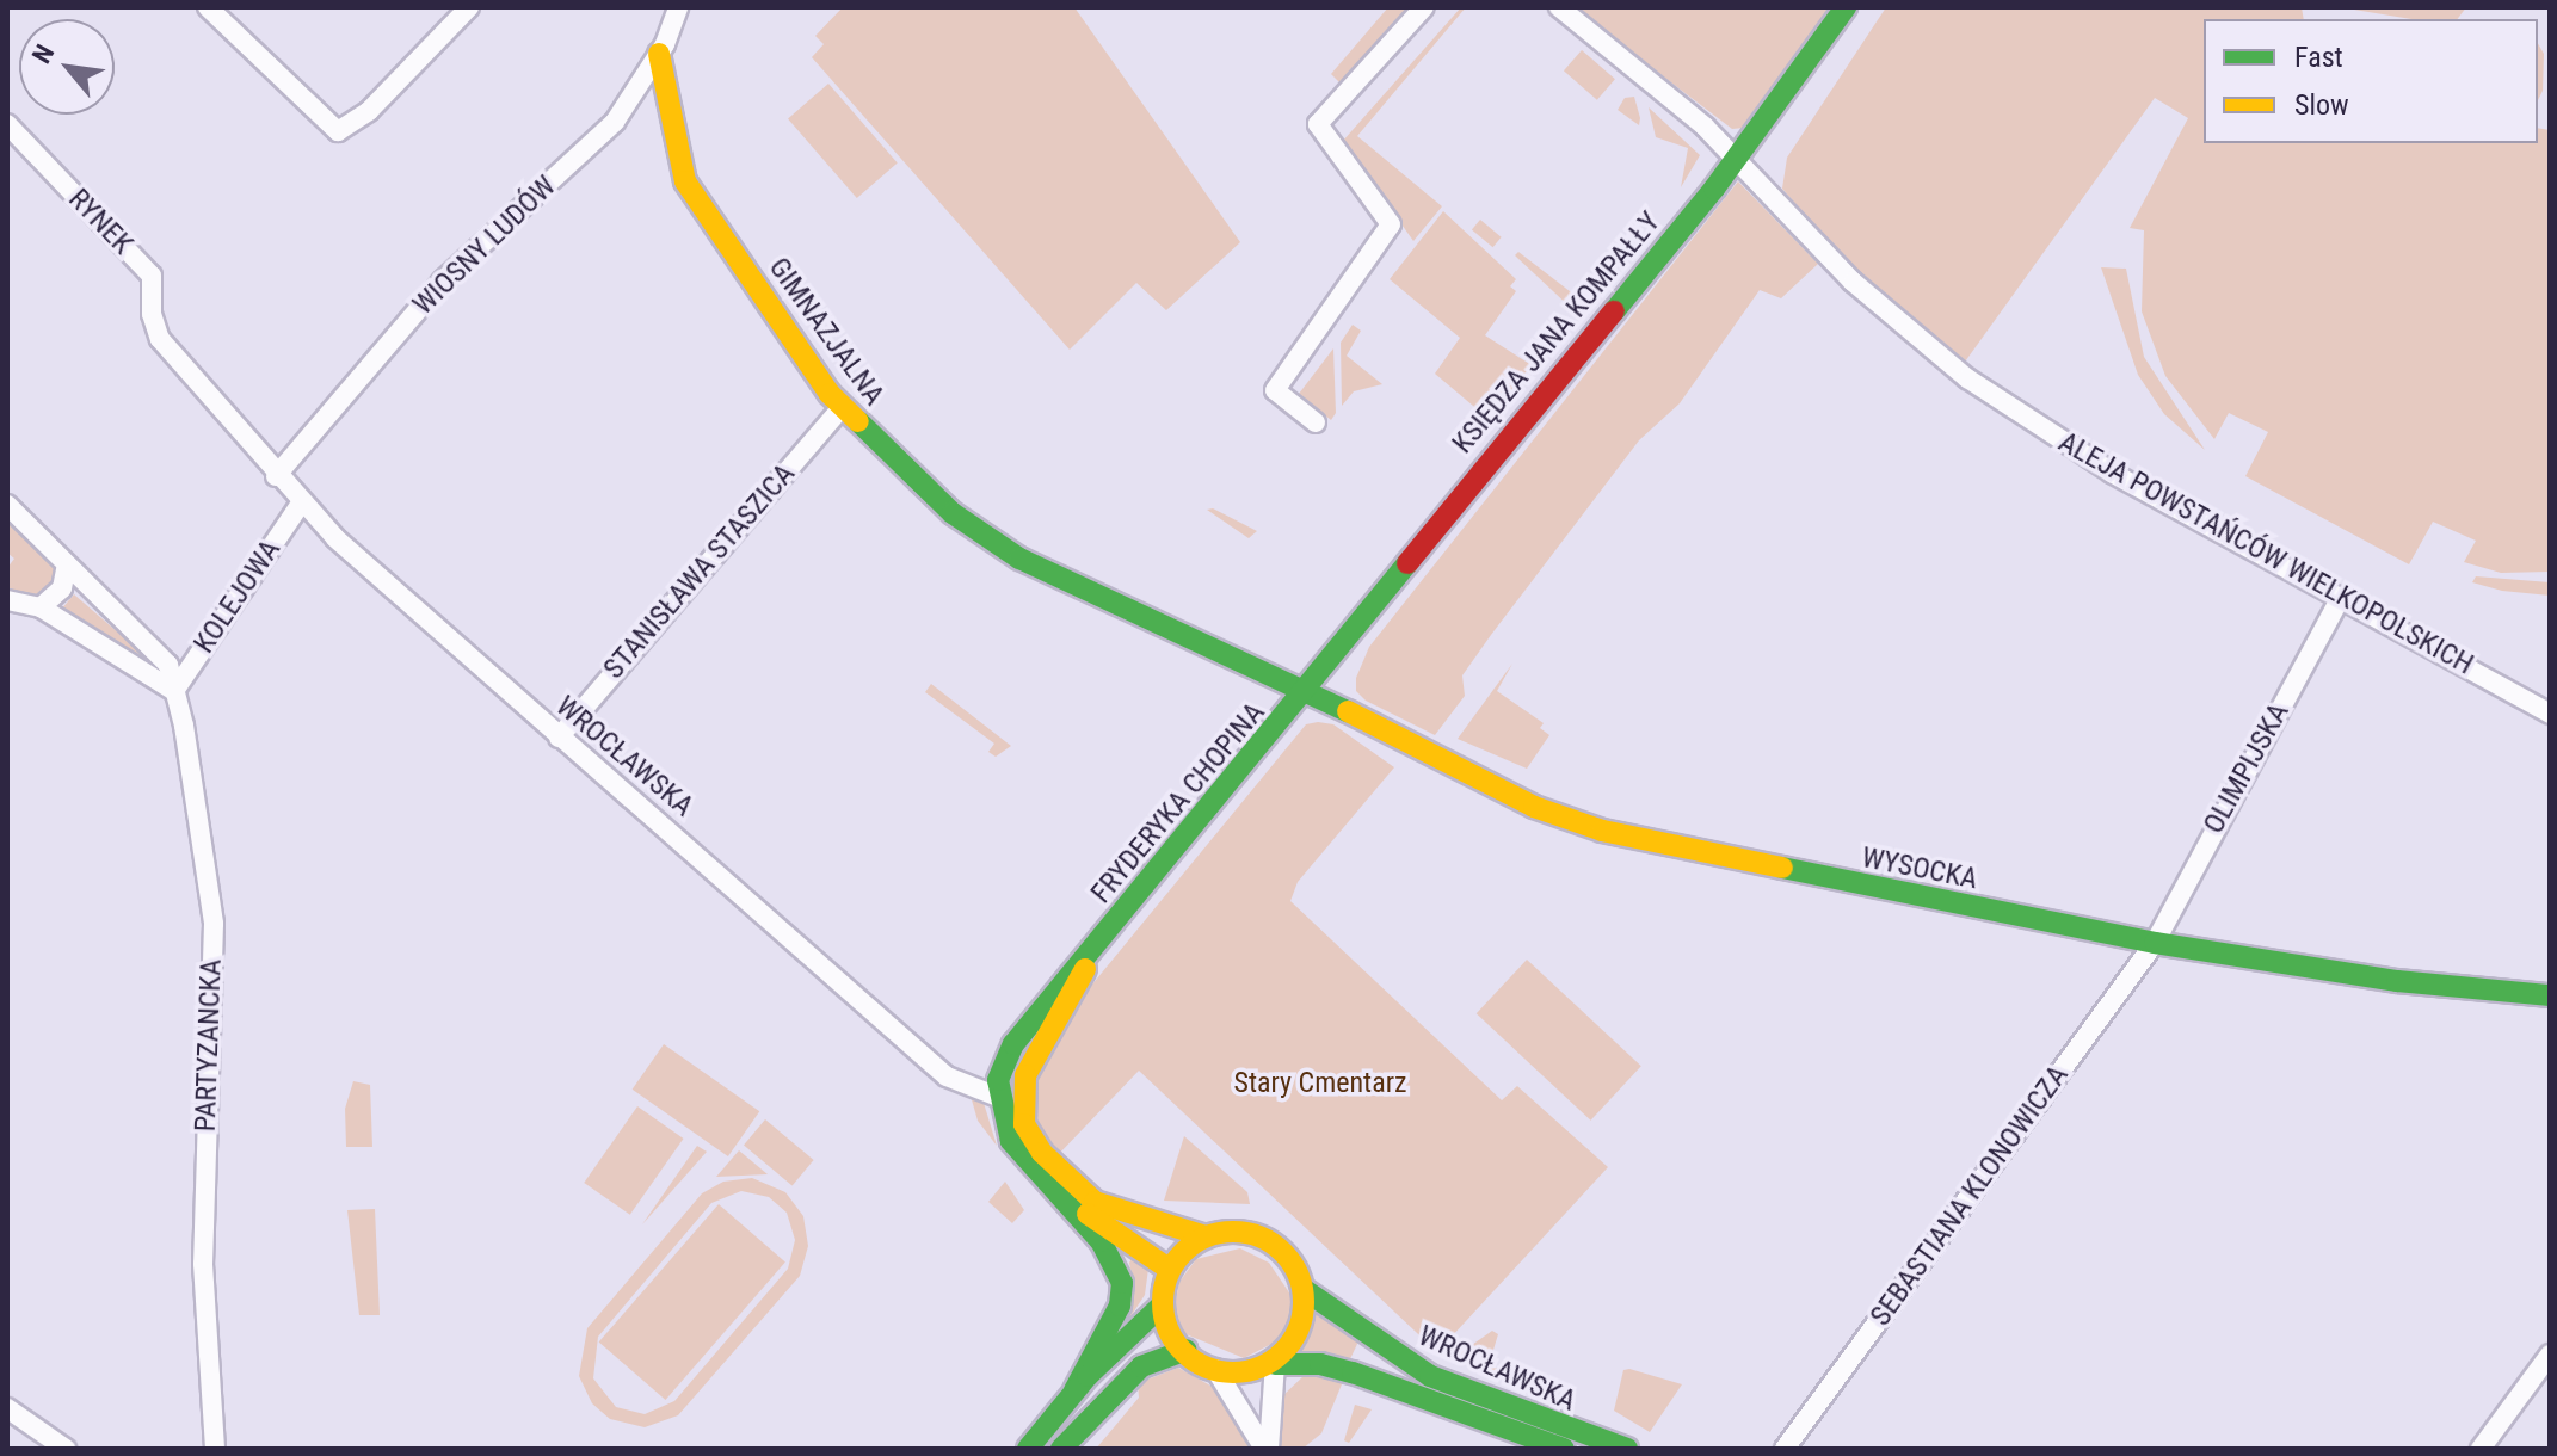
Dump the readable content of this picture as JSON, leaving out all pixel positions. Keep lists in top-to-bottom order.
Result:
{
  "streets": {
    "street": [
      "RYNEK",
      "WIOSNY LUDÓW",
      "GIMNAZJALNA",
      "KSIĘDZA JANA KOMPAŁŁY",
      "ALEJA POWSTAŃCÓW WIELKOPOLSKICH",
      "STANISŁAWA STASZICA",
      "KOLEJOWA",
      "WROCŁAWSKA",
      "OLIMPIJSKA",
      "FRYDERYKA CHOPINA",
      "WYSOCKA",
      "PARTYZANCKA",
      "SEBASTIANA KLONOWICZA"
    ]
  },
  "crossings": [
    ["RYNEK", "WROCŁAWSKA"],
    ["WIOSNY LUDÓW", "GIMNAZJALNA"],
    ["WIOSNY LUDÓW", "WROCŁAWSKA"],
    ["GIMNAZJALNA", "KSIĘDZA JANA KOMPAŁŁY"],
    ["GIMNAZJALNA", "STANISŁAWA STASZICA"],
    ["GIMNAZJALNA", "FRYDERYKA CHOPINA"],
    ["GIMNAZJALNA", "WYSOCKA"],
    ["KSIĘDZA JANA KOMPAŁŁY", "ALEJA POWSTAŃCÓW WIELKOPOLSKICH"],
    ["KSIĘDZA JANA KOMPAŁŁY", "FRYDERYKA CHOPINA"],
    ["KSIĘDZA JANA KOMPAŁŁY", "WYSOCKA"],
    ["ALEJA POWSTAŃCÓW WIELKOPOLSKICH", "OLIMPIJSKA"],
    ["STANISŁAWA STASZICA", "WROCŁAWSKA"],
    ["KOLEJOWA", "WROCŁAWSKA"],
    ["KOLEJOWA", "PARTYZANCKA"],
    ["WROCŁAWSKA", "FRYDERYKA CHOPINA"],
    ["OLIMPIJSKA", "WYSOCKA"],
    ["OLIMPIJSKA", "SEBASTIANA KLONOWICZA"],
    ["FRYDERYKA CHOPINA", "WYSOCKA"],
    ["WYSOCKA", "SEBASTIANA KLONOWICZA"]
  ],
  "parks": ["Stary Cmentarz"],
  "legend": ["Fast", "Slow"],
  "north": "top left"
}
